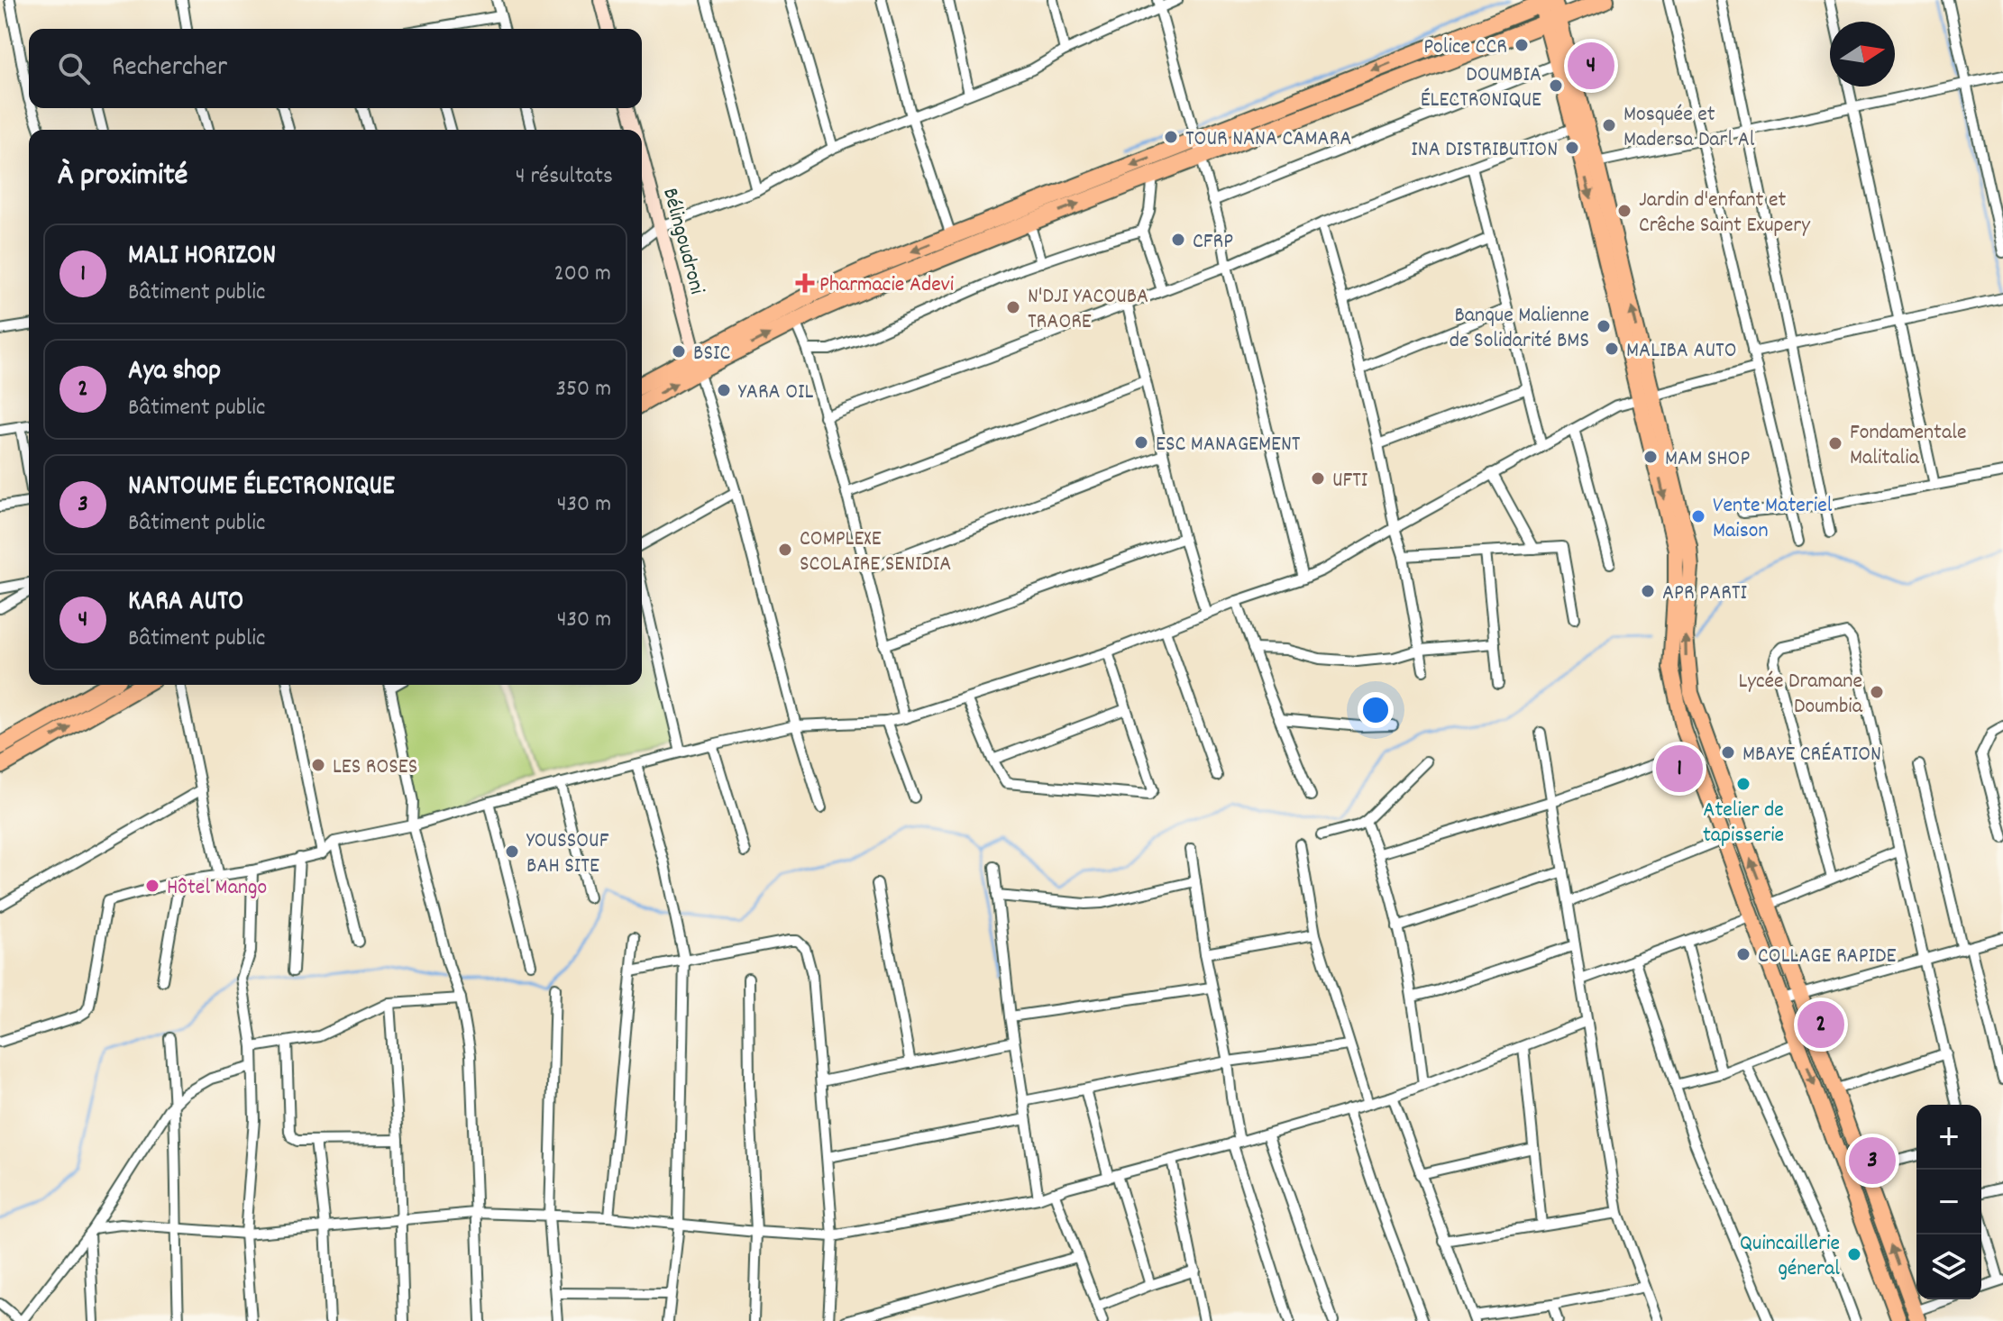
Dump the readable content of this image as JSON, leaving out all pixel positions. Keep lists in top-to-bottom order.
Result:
{
  "streets": {
    "street": ["Bélingoudroni"]
  },
  "places": {
    "other": [
      "Police CCR",
      "DOUMBIA ÉLECTRONIQUE",
      "Mosquée et Madersa Darl Al",
      "TOUR NANA CAMARA",
      "INA DISTRIBUTION",
      "Jardin d'enfant et Crêche Saint Exupery",
      "CFRP",
      "N'DJI YACOUBA TRAORE",
      "Banque Malienne de Solidarité BMS",
      "MALIBA AUTO",
      "BSIC",
      "YARA OIL",
      "ESC MANAGEMENT",
      "Fondamentale Malitalia",
      "MAM SHOP",
      "UFTI",
      "Vente Materiel Maison",
      "COMPLEXE SCOLAIRE SENIDIA",
      "APR PARTI",
      "Lycée Dramane Doumbia",
      "MBAYE CRÉATION",
      "LES ROSES",
      "Atelier de tapisserie",
      "YOUSSOUF BAH SITE",
      "Hôtel Mango",
      "COLLAGE RAPIDE",
      "Quincaillerie géneral"
    ],
    "health": ["Pharmacie Adevi"]
  },
  "north": "right",
  "page": {
    "search": "Rechercher",
    "pins": [
      "4",
      "1",
      "2",
      "3"
    ],
    "heading": ["À proximité", "4 résultats"],
    "list": [
      {
        "mark": "1",
        "name": "MALI HORIZON",
        "note": "Bâtiment public",
        "value": "200 m"
      },
      {
        "mark": "2",
        "name": "Aya shop",
        "note": "Bâtiment public",
        "value": "350 m"
      },
      {
        "mark": "3",
        "name": "NANTOUME ÉLECTRONIQUE",
        "note": "Bâtiment public",
        "value": "430 m"
      },
      {
        "mark": "4",
        "name": "KARA AUTO",
        "note": "Bâtiment public",
        "value": "430 m"
      }
    ],
    "map_buttons": ["+", "−"]
  }
}
